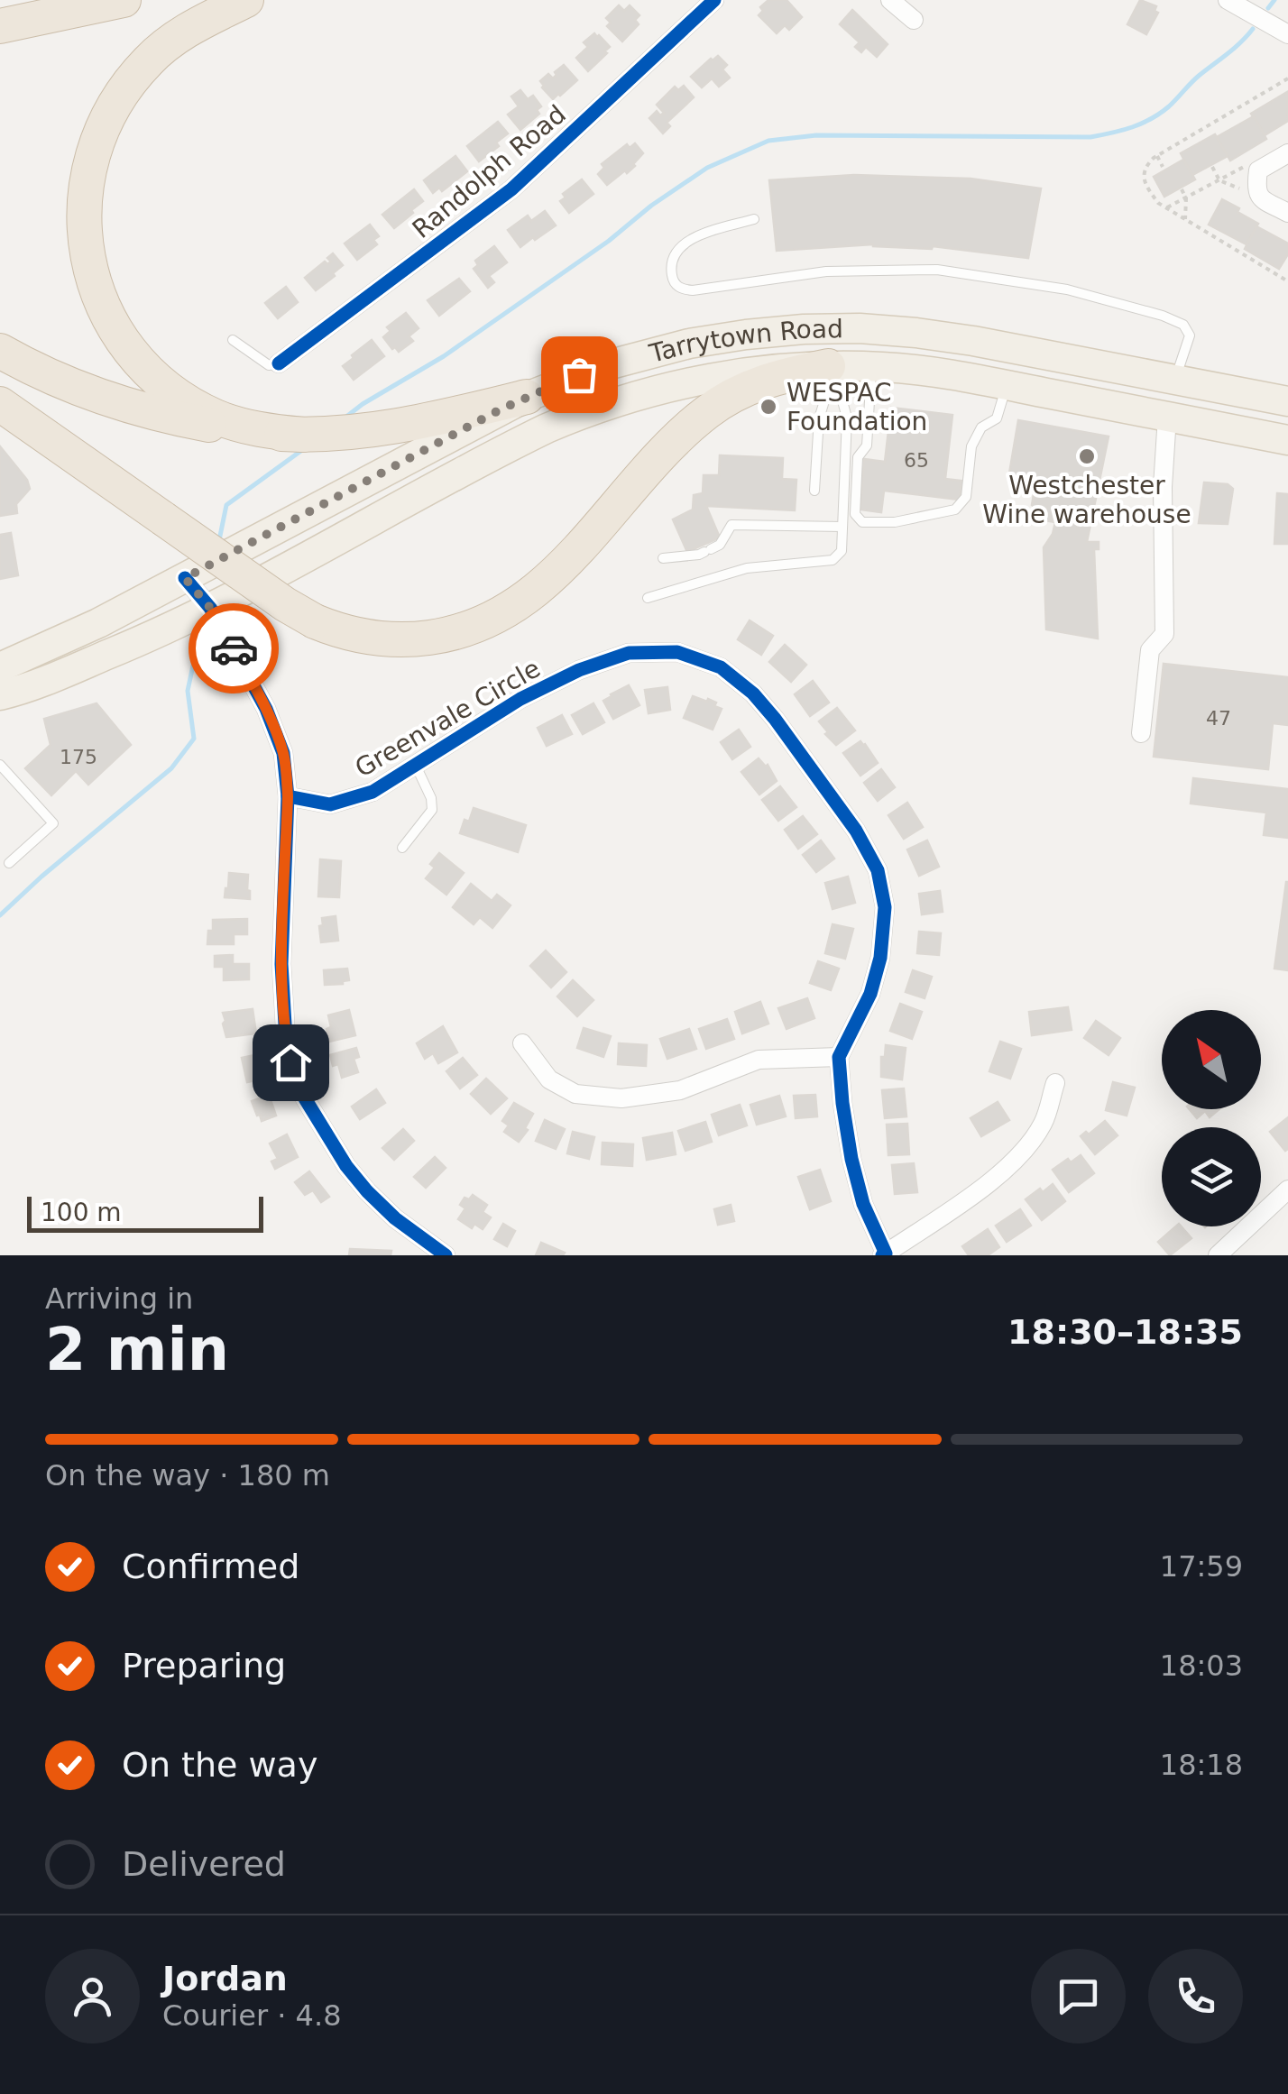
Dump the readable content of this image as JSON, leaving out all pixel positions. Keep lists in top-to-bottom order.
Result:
{
  "streets": {
    "main road": ["Tarrytown Road"],
    "street": ["Randolph Road", "Greenvale Circle"]
  },
  "places": ["WESPAC Foundation", "Westchester Wine warehouse"],
  "house_numbers": ["65", "47", "175"],
  "scale_bar": "100 m",
  "north": "top left",
  "page": {
    "scale": "100 m",
    "heading": ["2 min", "Arriving in", "18:30–18:35"],
    "panel": ["Jordan", "Courier · 4.8"],
    "bar": "On the way · 180 m",
    "list": [
      ["Confirmed", "17:59"],
      ["Preparing", "18:03"],
      ["On the way", "18:18"],
      "Delivered"
    ]
  }
}
